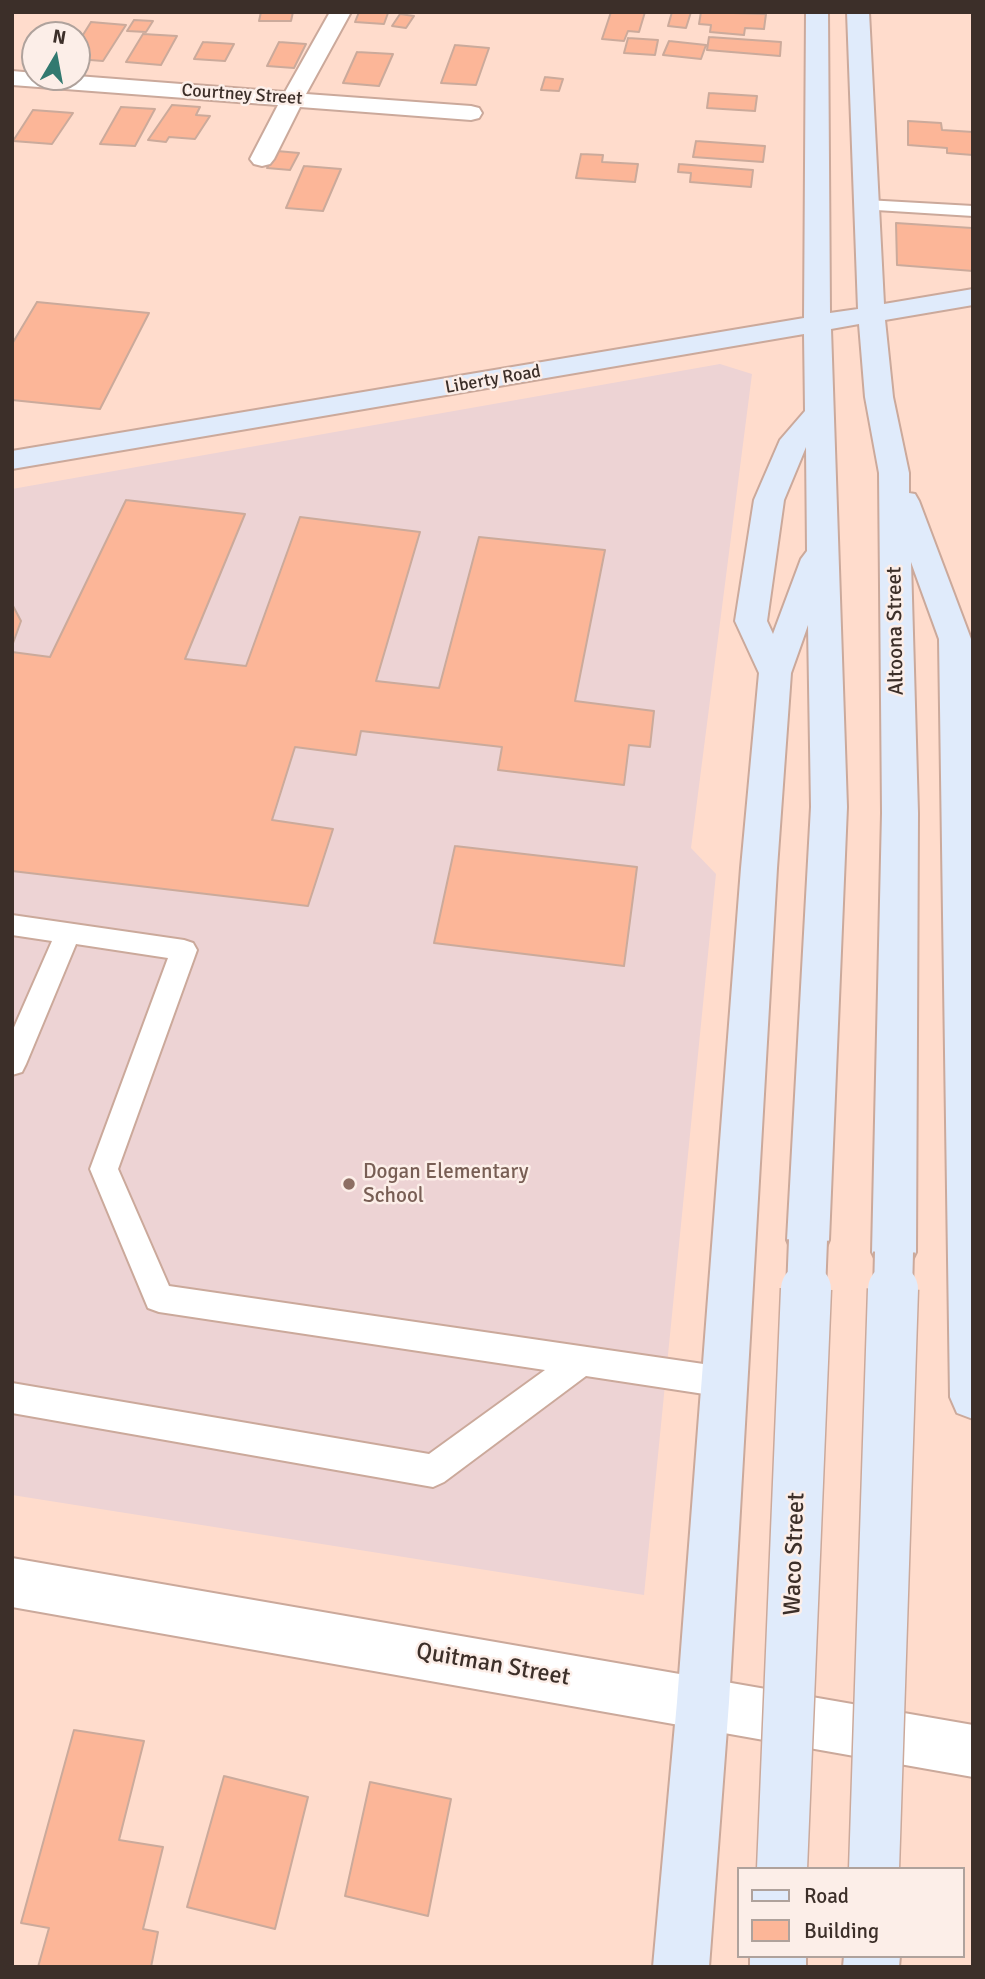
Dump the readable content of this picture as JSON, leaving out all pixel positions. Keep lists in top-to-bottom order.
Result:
{
  "streets": {
    "main road": ["Liberty Road", "Altoona Street", "Waco Street"],
    "street": ["Courtney Street", "Quitman Street"]
  },
  "crossings": [
    ["Liberty Road", "Altoona Street"]
  ],
  "places": ["Dogan Elementary School"],
  "legend": ["Road", "Building"],
  "north": "top"
}
